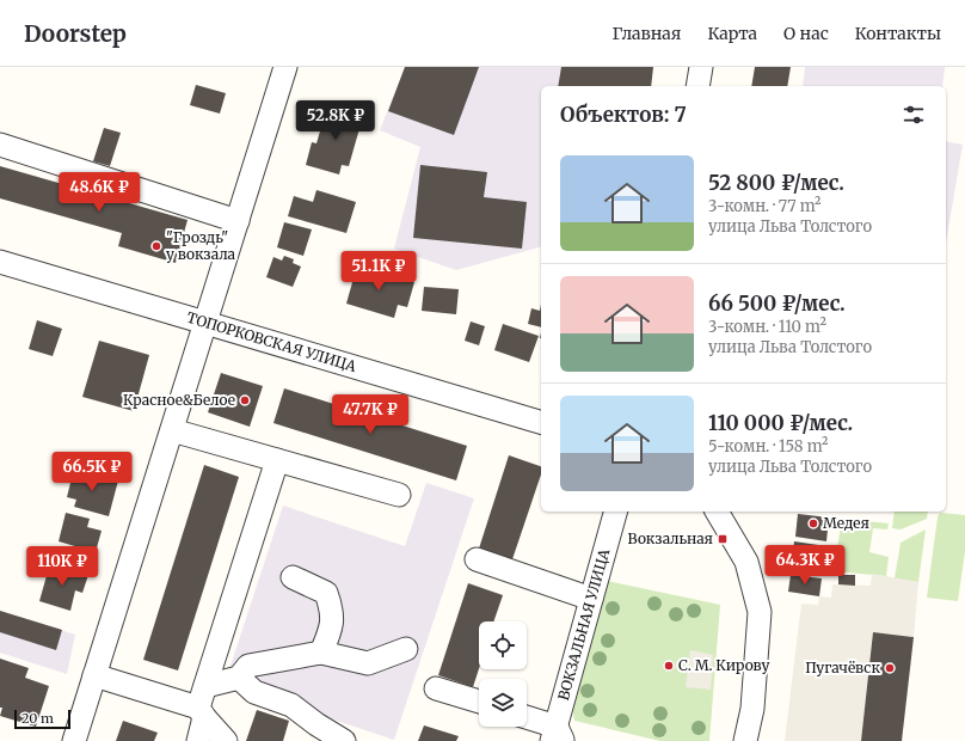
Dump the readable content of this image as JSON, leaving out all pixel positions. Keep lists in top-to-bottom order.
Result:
{
  "streets": {
    "street": ["ТОПОРКОВСКАЯ УЛИЦА", "ВОКЗАЛЬНАЯ УЛИЦА"]
  },
  "places": {
    "other": [
      "\"Гроздь\" у вокзала",
      "Красное&Белое",
      "Медея",
      "С. М. Кирову",
      "Пугачёвск"
    ],
    "transit": ["Вокзальная"]
  },
  "scale_bar": "20 m",
  "page": {
    "header": "Doorstep",
    "nav": [
      "Главная",
      "Карта",
      "О нас",
      "Контакты"
    ],
    "heading": "Объектов: 7",
    "price": [
      "52.8K ₽",
      "48.6K ₽",
      "51.1K ₽",
      "47.7K ₽",
      "66.5K ₽",
      "64.3K ₽",
      "110K ₽"
    ],
    "list": [
      {
        "name": "52 800 ₽/мес.",
        "note": "3-комн. · 77 m² · улица Льва Толстого"
      },
      {
        "name": "66 500 ₽/мес.",
        "note": "3-комн. · 110 m² · улица Льва Толстого"
      },
      {
        "name": "110 000 ₽/мес.",
        "note": "5-комн. · 158 m² · улица Льва Толстого"
      }
    ],
    "scale": "20 m"
  }
}
